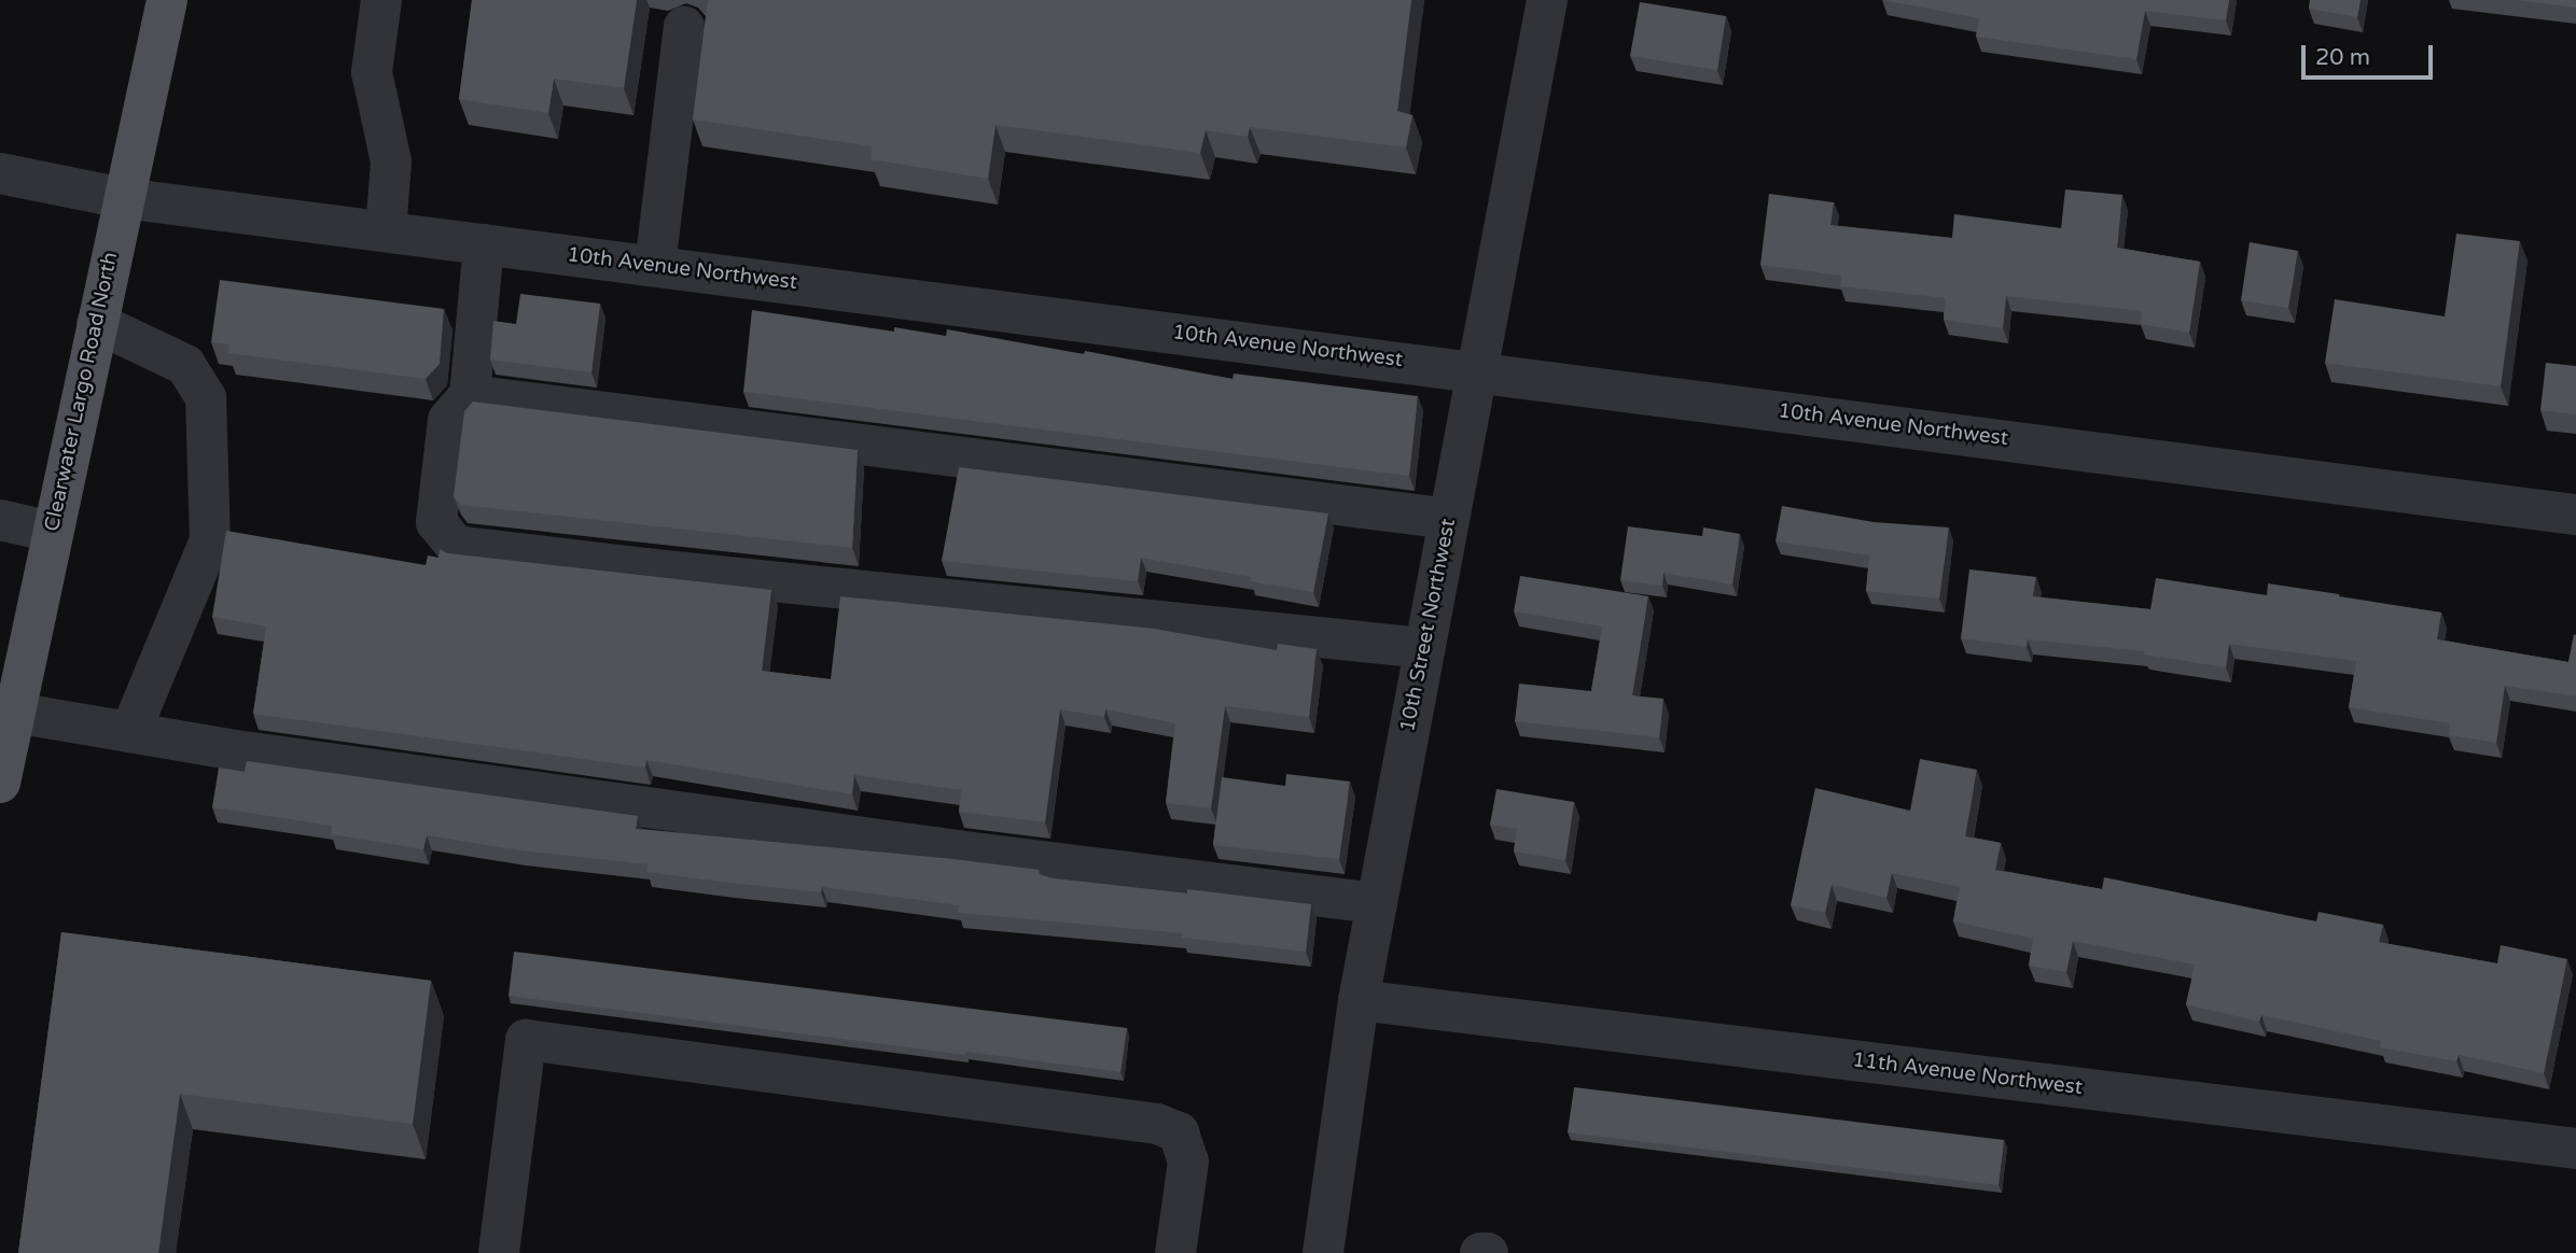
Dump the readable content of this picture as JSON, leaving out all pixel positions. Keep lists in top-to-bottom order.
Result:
{
  "streets": {
    "main road": ["Clearwater Largo Road North"],
    "street": ["10th Avenue Northwest", "10th Street Northwest", "11th Avenue Northwest"]
  },
  "crossings": [
    ["10th Avenue Northwest", "Clearwater Largo Road North"],
    ["10th Avenue Northwest", "10th Street Northwest"],
    ["10th Street Northwest", "11th Avenue Northwest"]
  ],
  "scale_bar": "20 m"
}
